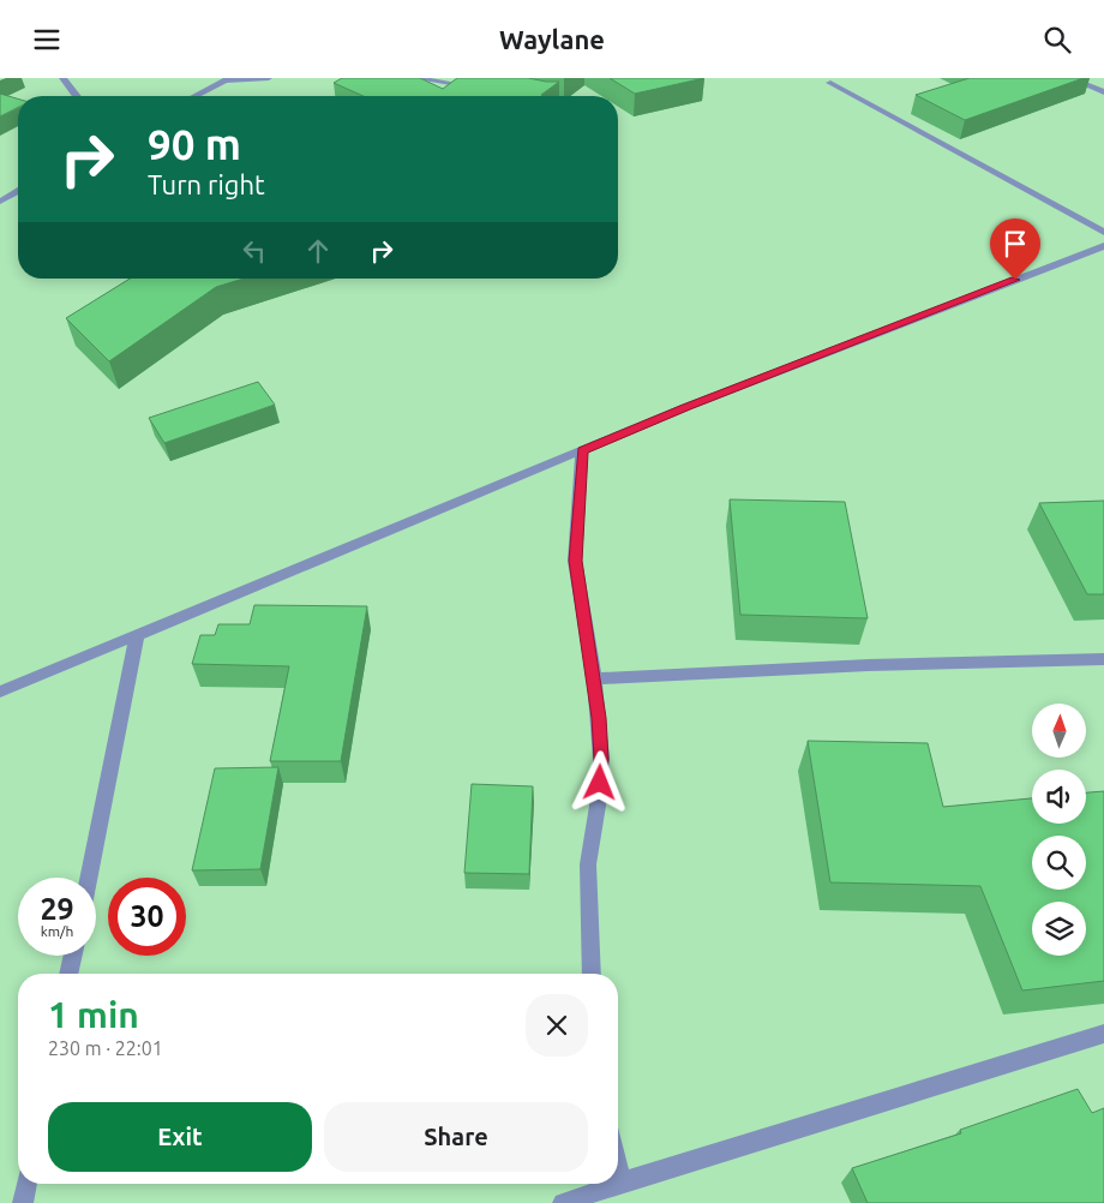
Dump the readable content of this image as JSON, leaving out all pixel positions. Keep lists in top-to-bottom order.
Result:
{
  "north": "top",
  "page": {
    "header": "Waylane",
    "turn": ["90 m", "Turn right"],
    "speed": "29 km/h",
    "limit": "30",
    "heading": ["1 min", "230 m · 22:01"],
    "buttons": ["Exit", "Share"]
  }
}
